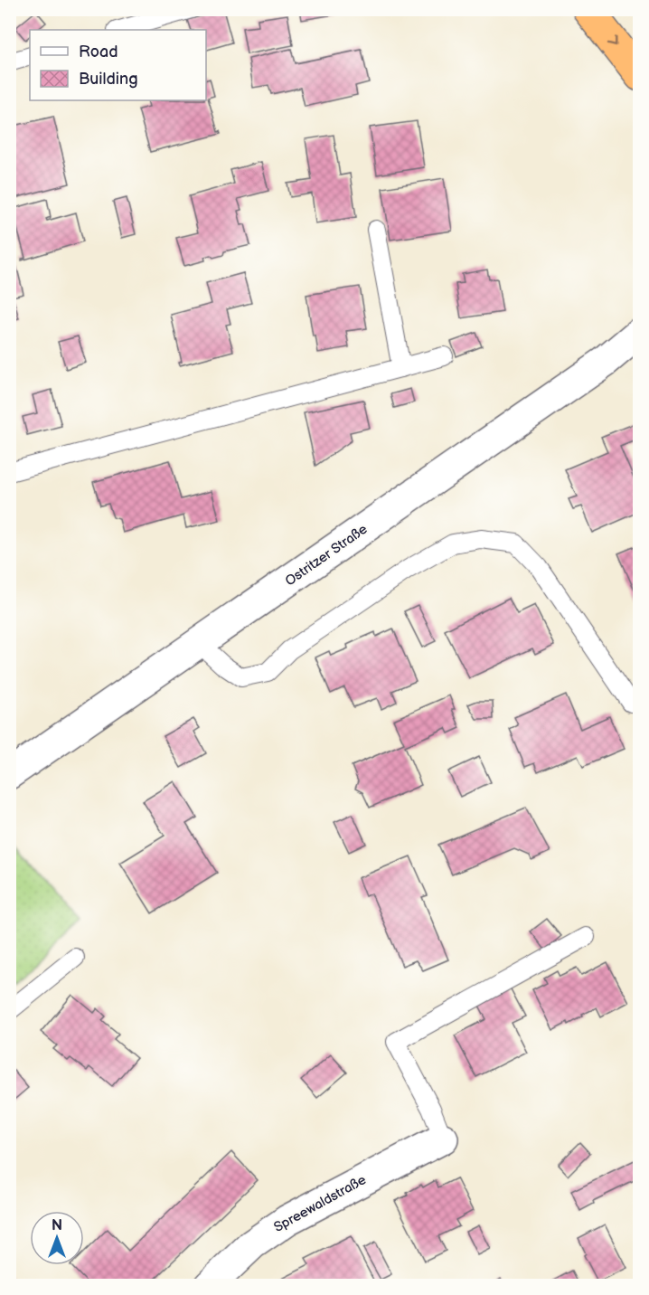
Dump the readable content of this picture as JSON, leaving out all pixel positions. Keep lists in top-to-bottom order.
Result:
{
  "streets": {
    "street": ["Ostritzer Straße", "Spreewaldstraße"]
  },
  "legend": ["Road", "Building"],
  "north": "top"
}
